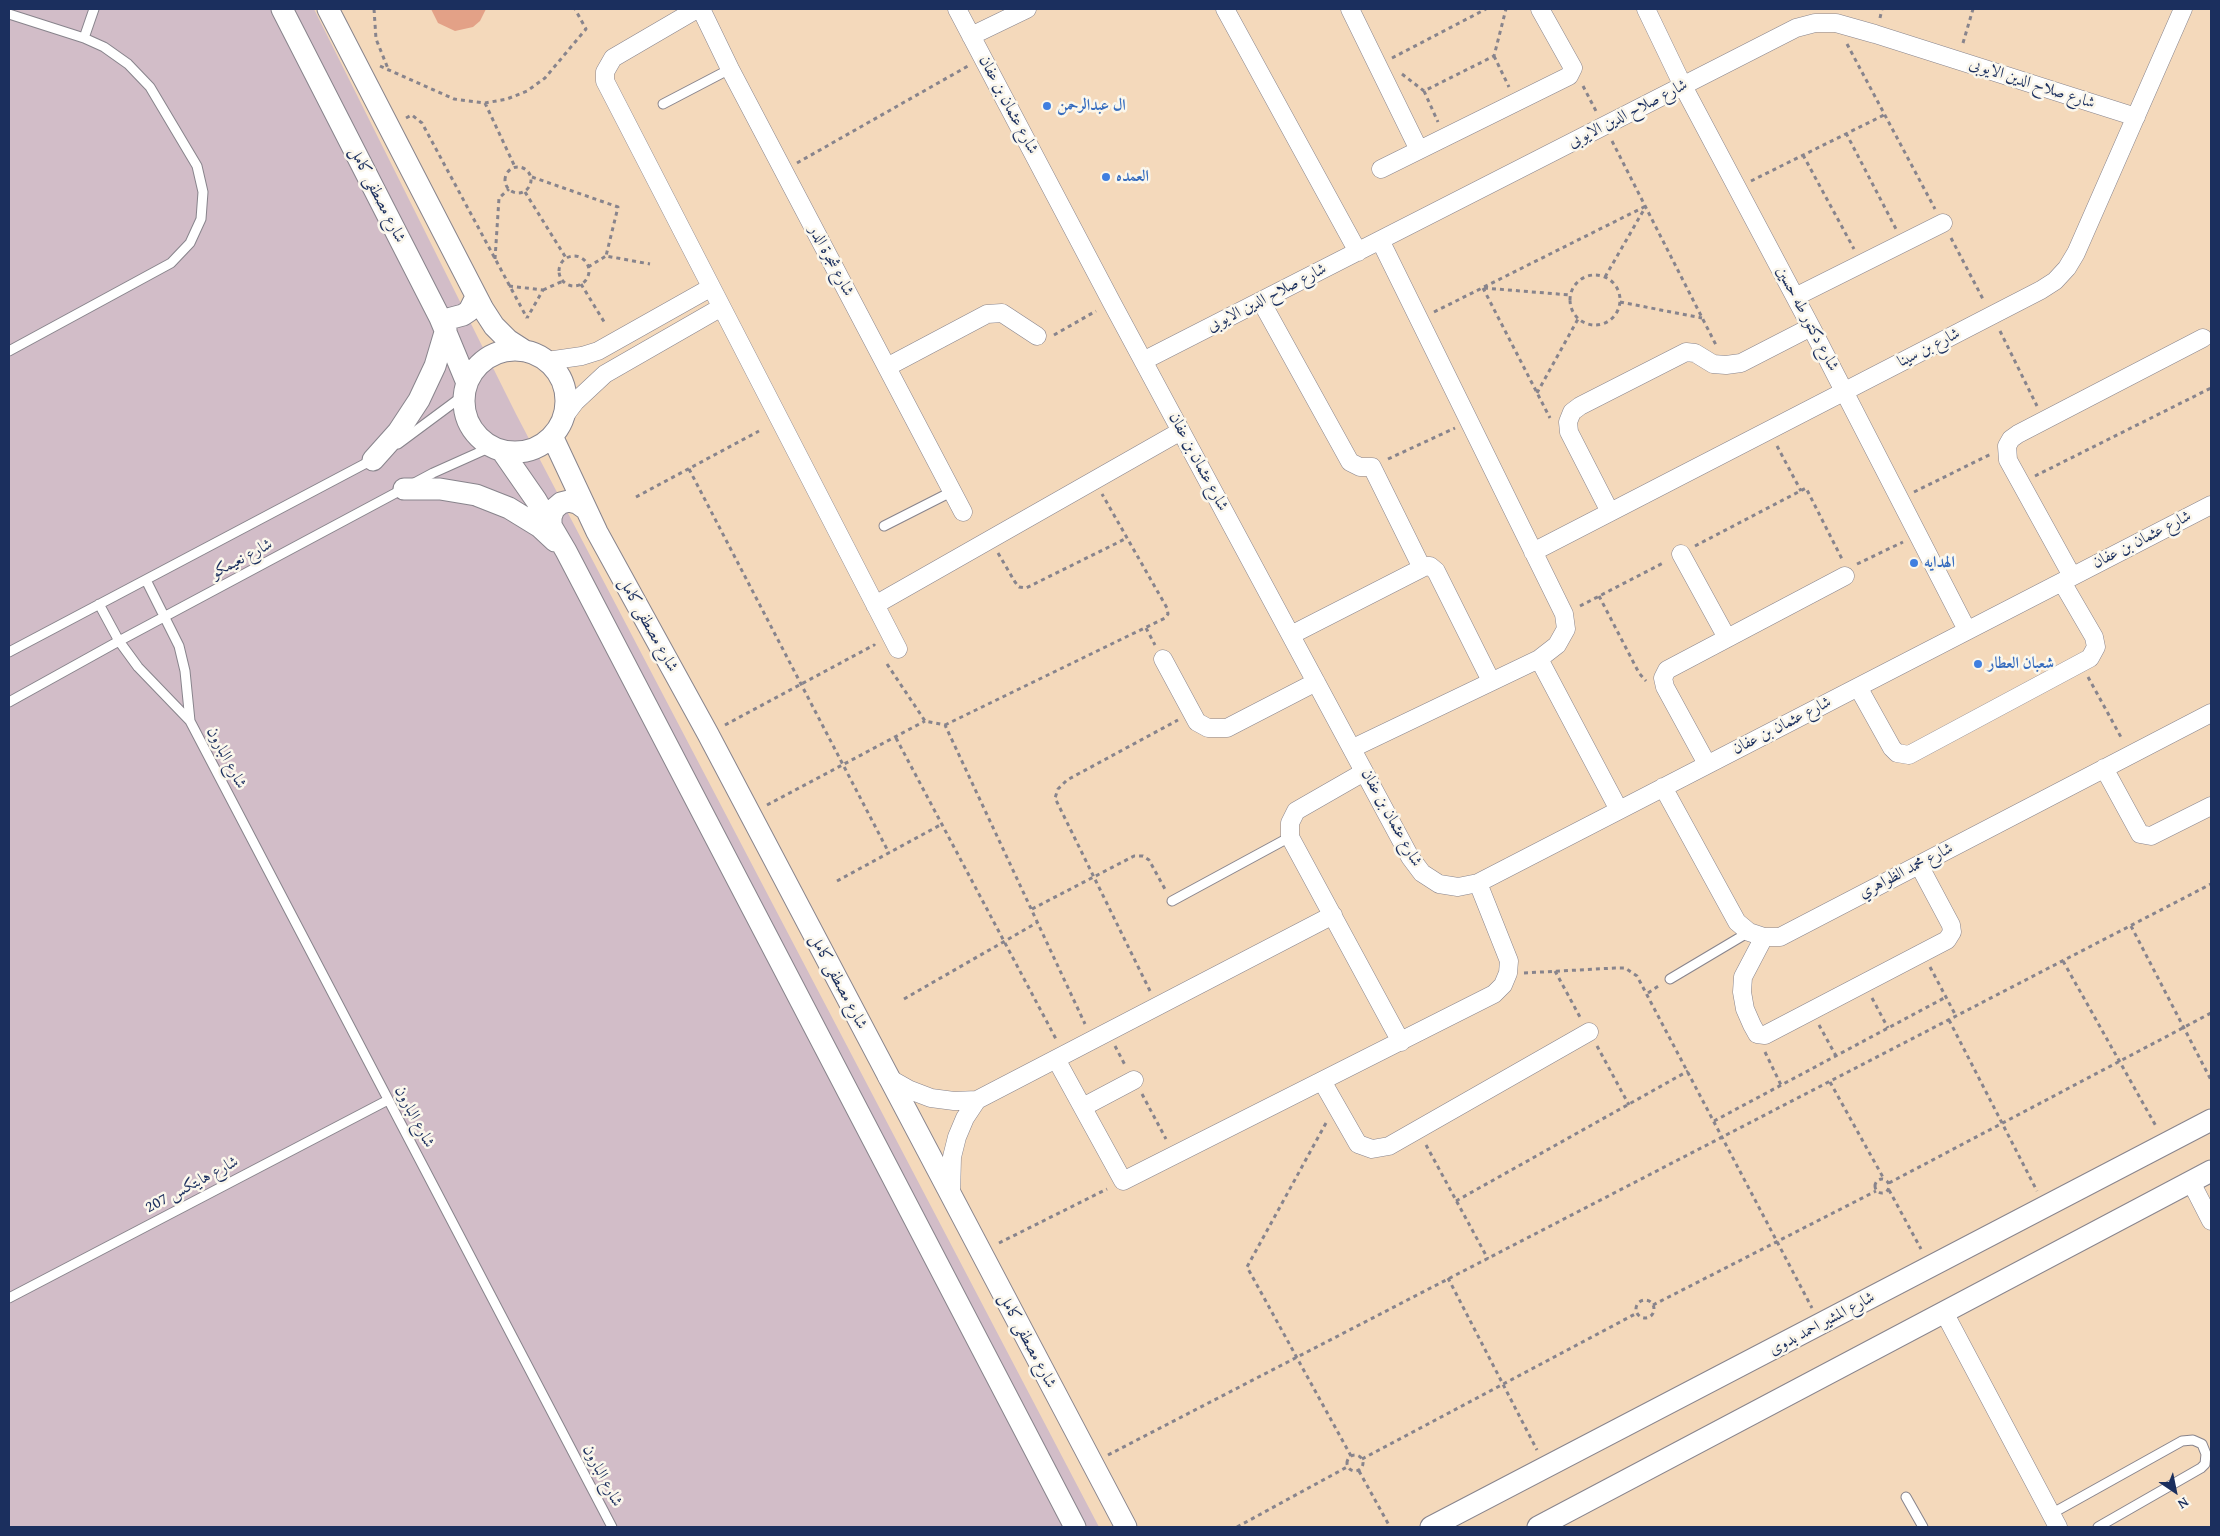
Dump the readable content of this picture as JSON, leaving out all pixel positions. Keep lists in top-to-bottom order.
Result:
{
  "streets": {
    "street": [
      "شارع صلاح الدين الايوبى",
      "شارع عثمان بن عفان",
      "شارع مصطفى كامل",
      "شارع شجرة الدر",
      "شارع دكتور طه حسين",
      "شارع بن سينا",
      "شارع محمد الظواهري",
      "شارع المشير احمد بدوى"
    ],
    "lane": ["شارع نعيمكو", "شارع البارون", "شارع هايتكس 207"]
  },
  "crossings": [
    ["شارع صلاح الدين الايوبى", "شارع عثمان بن عفان"],
    ["شارع صلاح الدين الايوبى", "شارع دكتور طه حسين"],
    ["شارع صلاح الدين الايوبى", "شارع بن سينا"],
    ["شارع عثمان بن عفان", "شارع دكتور طه حسين"],
    ["شارع مصطفى كامل", "شارع نعيمكو"],
    ["شارع دكتور طه حسين", "شارع بن سينا"],
    ["شارع نعيمكو", "شارع البارون"],
    ["شارع البارون", "شارع هايتكس 207"]
  ],
  "places": [
    "ال عبدالرحمن",
    "العمده",
    "الهدايه",
    "شعبان العطار"
  ],
  "north": "bottom right"
}
